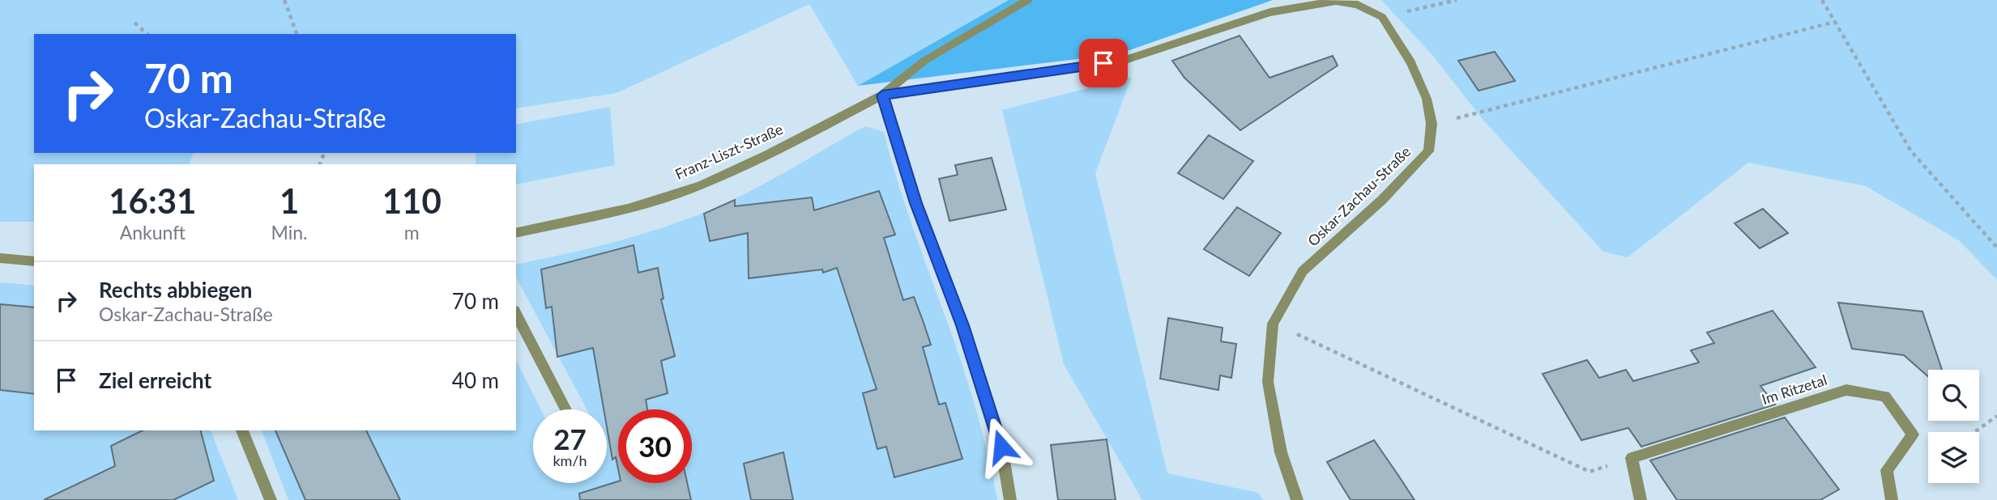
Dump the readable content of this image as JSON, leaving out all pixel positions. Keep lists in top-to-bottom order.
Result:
{
  "streets": {
    "street": ["Franz-Liszt-Straße", "Oskar-Zachau-Straße", "Im Ritzetal"]
  },
  "page": {
    "turn": ["70 m", "Oskar-Zachau-Straße"],
    "eta": [
      "16:31",
      "Ankunft",
      "1",
      "Min.",
      "110",
      "m"
    ],
    "list": [
      {
        "name": "Rechts abbiegen",
        "note": "Oskar-Zachau-Straße",
        "value": "70 m"
      },
      {
        "name": "Ziel erreicht",
        "value": "40 m"
      }
    ],
    "speed": "27 km/h",
    "limit": "30"
  }
}
